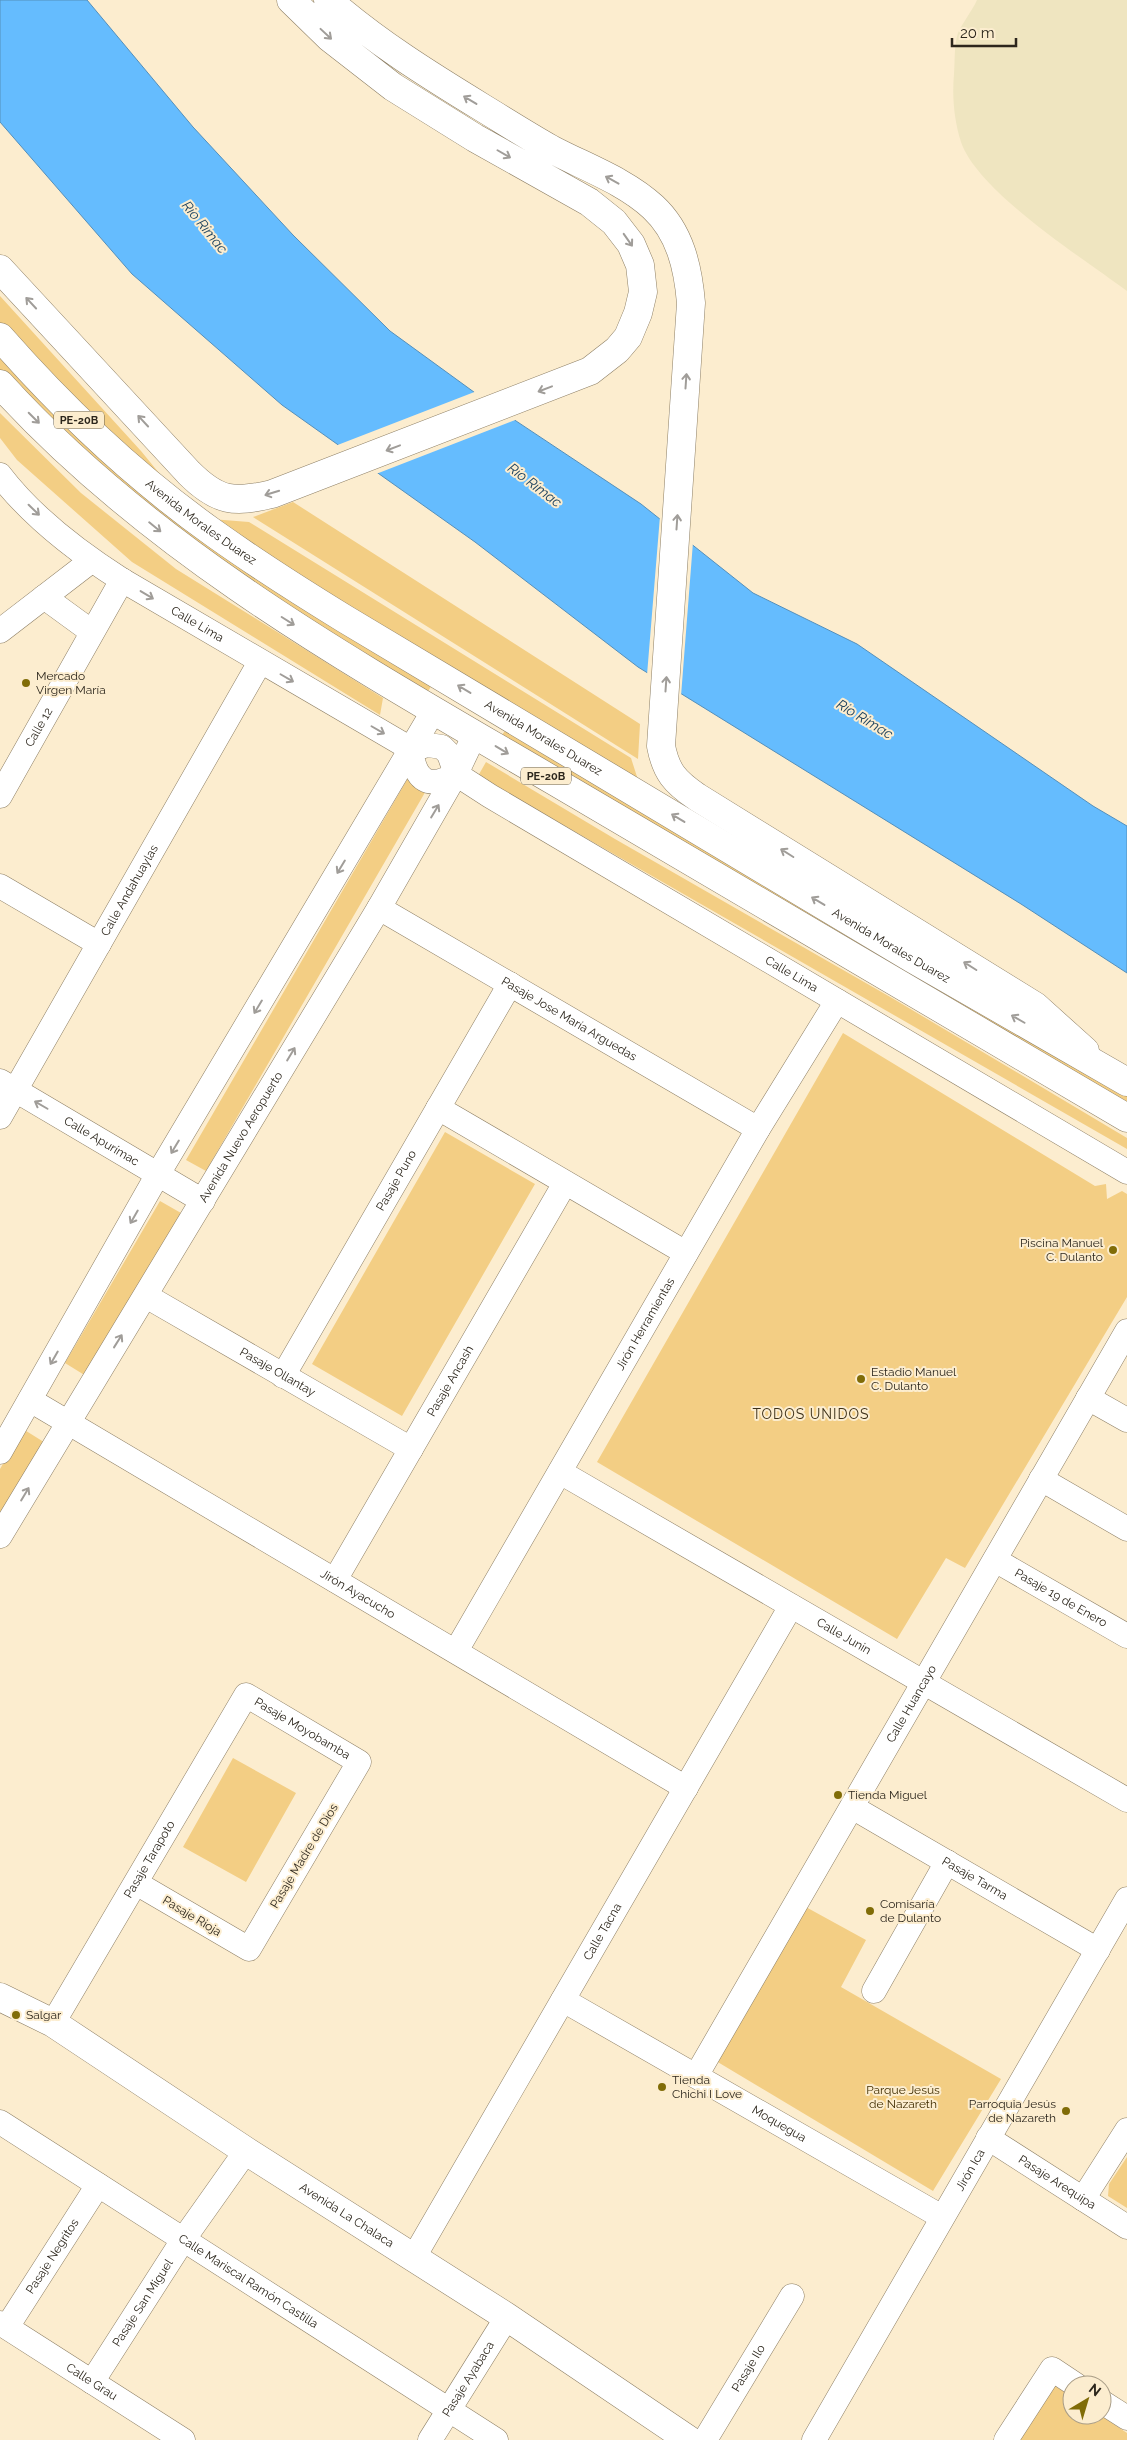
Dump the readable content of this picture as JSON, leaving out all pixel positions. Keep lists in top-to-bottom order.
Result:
{
  "streets": {
    "main road": ["PE-20B", "Avenida Morales Duarez", "Avenida La Chalaca"],
    "street": [
      "Calle Lima",
      "Calle 12",
      "Calle Andahuaylas",
      "Pasaje Jose María Arguedas",
      "Avenida Nuevo Aeropuerto",
      "Calle Apurímac",
      "Pasaje Puno",
      "Jirón Herramientas",
      "Pasaje Ollantay",
      "Pasaje Ancash",
      "Jirón Ayacucho",
      "Pasaje 19 de Enero",
      "Calle Junin",
      "Calle Huancayo",
      "Pasaje Moyobamba",
      "Pasaje Madre de Dios",
      "Pasaje Tarapoto",
      "Pasaje Tarma",
      "Pasaje Rioja",
      "Calle Tacna",
      "Moquegua",
      "Jirón Ica",
      "Pasaje Arequipa",
      "Pasaje Negritos",
      "Calle Mariscal Ramón Castilla",
      "Pasaje San Miguel",
      "Pasaje Ilo",
      "Pasaje Ayabaca",
      "Calle Grau"
    ]
  },
  "crossings": [
    ["PE-20B", "Calle Lima"],
    ["PE-20B", "Avenida Nuevo Aeropuerto"],
    ["Calle Lima", "Calle 12"],
    ["Calle Lima", "Calle Andahuaylas"],
    ["Calle Lima", "Avenida Nuevo Aeropuerto"],
    ["Calle Lima", "Jirón Herramientas"],
    ["Calle Andahuaylas", "Calle Apurímac"],
    ["Pasaje Jose María Arguedas", "Avenida Nuevo Aeropuerto"],
    ["Pasaje Jose María Arguedas", "Pasaje Puno"],
    ["Pasaje Jose María Arguedas", "Jirón Herramientas"],
    ["Avenida Nuevo Aeropuerto", "Calle Apurímac"],
    ["Avenida Nuevo Aeropuerto", "Pasaje Ollantay"],
    ["Avenida Nuevo Aeropuerto", "Jirón Ayacucho"],
    ["Pasaje Puno", "Pasaje Ollantay"],
    ["Jirón Herramientas", "Jirón Ayacucho"],
    ["Jirón Herramientas", "Calle Junin"],
    ["Pasaje Ollantay", "Pasaje Ancash"],
    ["Pasaje Ancash", "Jirón Ayacucho"],
    ["Jirón Ayacucho", "Calle Tacna"],
    ["Pasaje 19 de Enero", "Calle Huancayo"],
    ["Calle Junin", "Calle Huancayo"],
    ["Calle Junin", "Calle Tacna"],
    ["Calle Huancayo", "Pasaje Tarma"],
    ["Calle Huancayo", "Moquegua"],
    ["Pasaje Moyobamba", "Pasaje Madre de Dios"],
    ["Pasaje Moyobamba", "Pasaje Tarapoto"],
    ["Pasaje Madre de Dios", "Pasaje Rioja"],
    ["Pasaje Tarapoto", "Pasaje Rioja"],
    ["Pasaje Tarapoto", "Avenida La Chalaca"],
    ["Pasaje Tarma", "Jirón Ica"],
    ["Calle Tacna", "Moquegua"],
    ["Calle Tacna", "Avenida La Chalaca"],
    ["Moquegua", "Jirón Ica"],
    ["Jirón Ica", "Pasaje Arequipa"],
    ["Avenida La Chalaca", "Pasaje San Miguel"],
    ["Avenida La Chalaca", "Pasaje Ayabaca"],
    ["Pasaje Negritos", "Calle Mariscal Ramón Castilla"],
    ["Pasaje Negritos", "Calle Grau"],
    ["Calle Mariscal Ramón Castilla", "Pasaje San Miguel"],
    ["Calle Mariscal Ramón Castilla", "Pasaje Ayabaca"],
    ["Pasaje San Miguel", "Calle Grau"]
  ],
  "one_way": ["Calle Lima", "Calle Apurímac"],
  "districts": ["TODOS UNIDOS"],
  "water": ["Río Rímac"],
  "parks": ["Parque Jesús de Nazareth"],
  "places": [
    "Mercado Virgen María",
    "Piscina Manuel C. Dulanto",
    "Estadio Manuel C. Dulanto",
    "Tienda Miguel",
    "Comisaría de Dulanto",
    "Salgar",
    "Tienda Chichi I Love",
    "Parroquia Jesús de Nazareth"
  ],
  "scale_bar": "20 m",
  "north": "top right"
}
